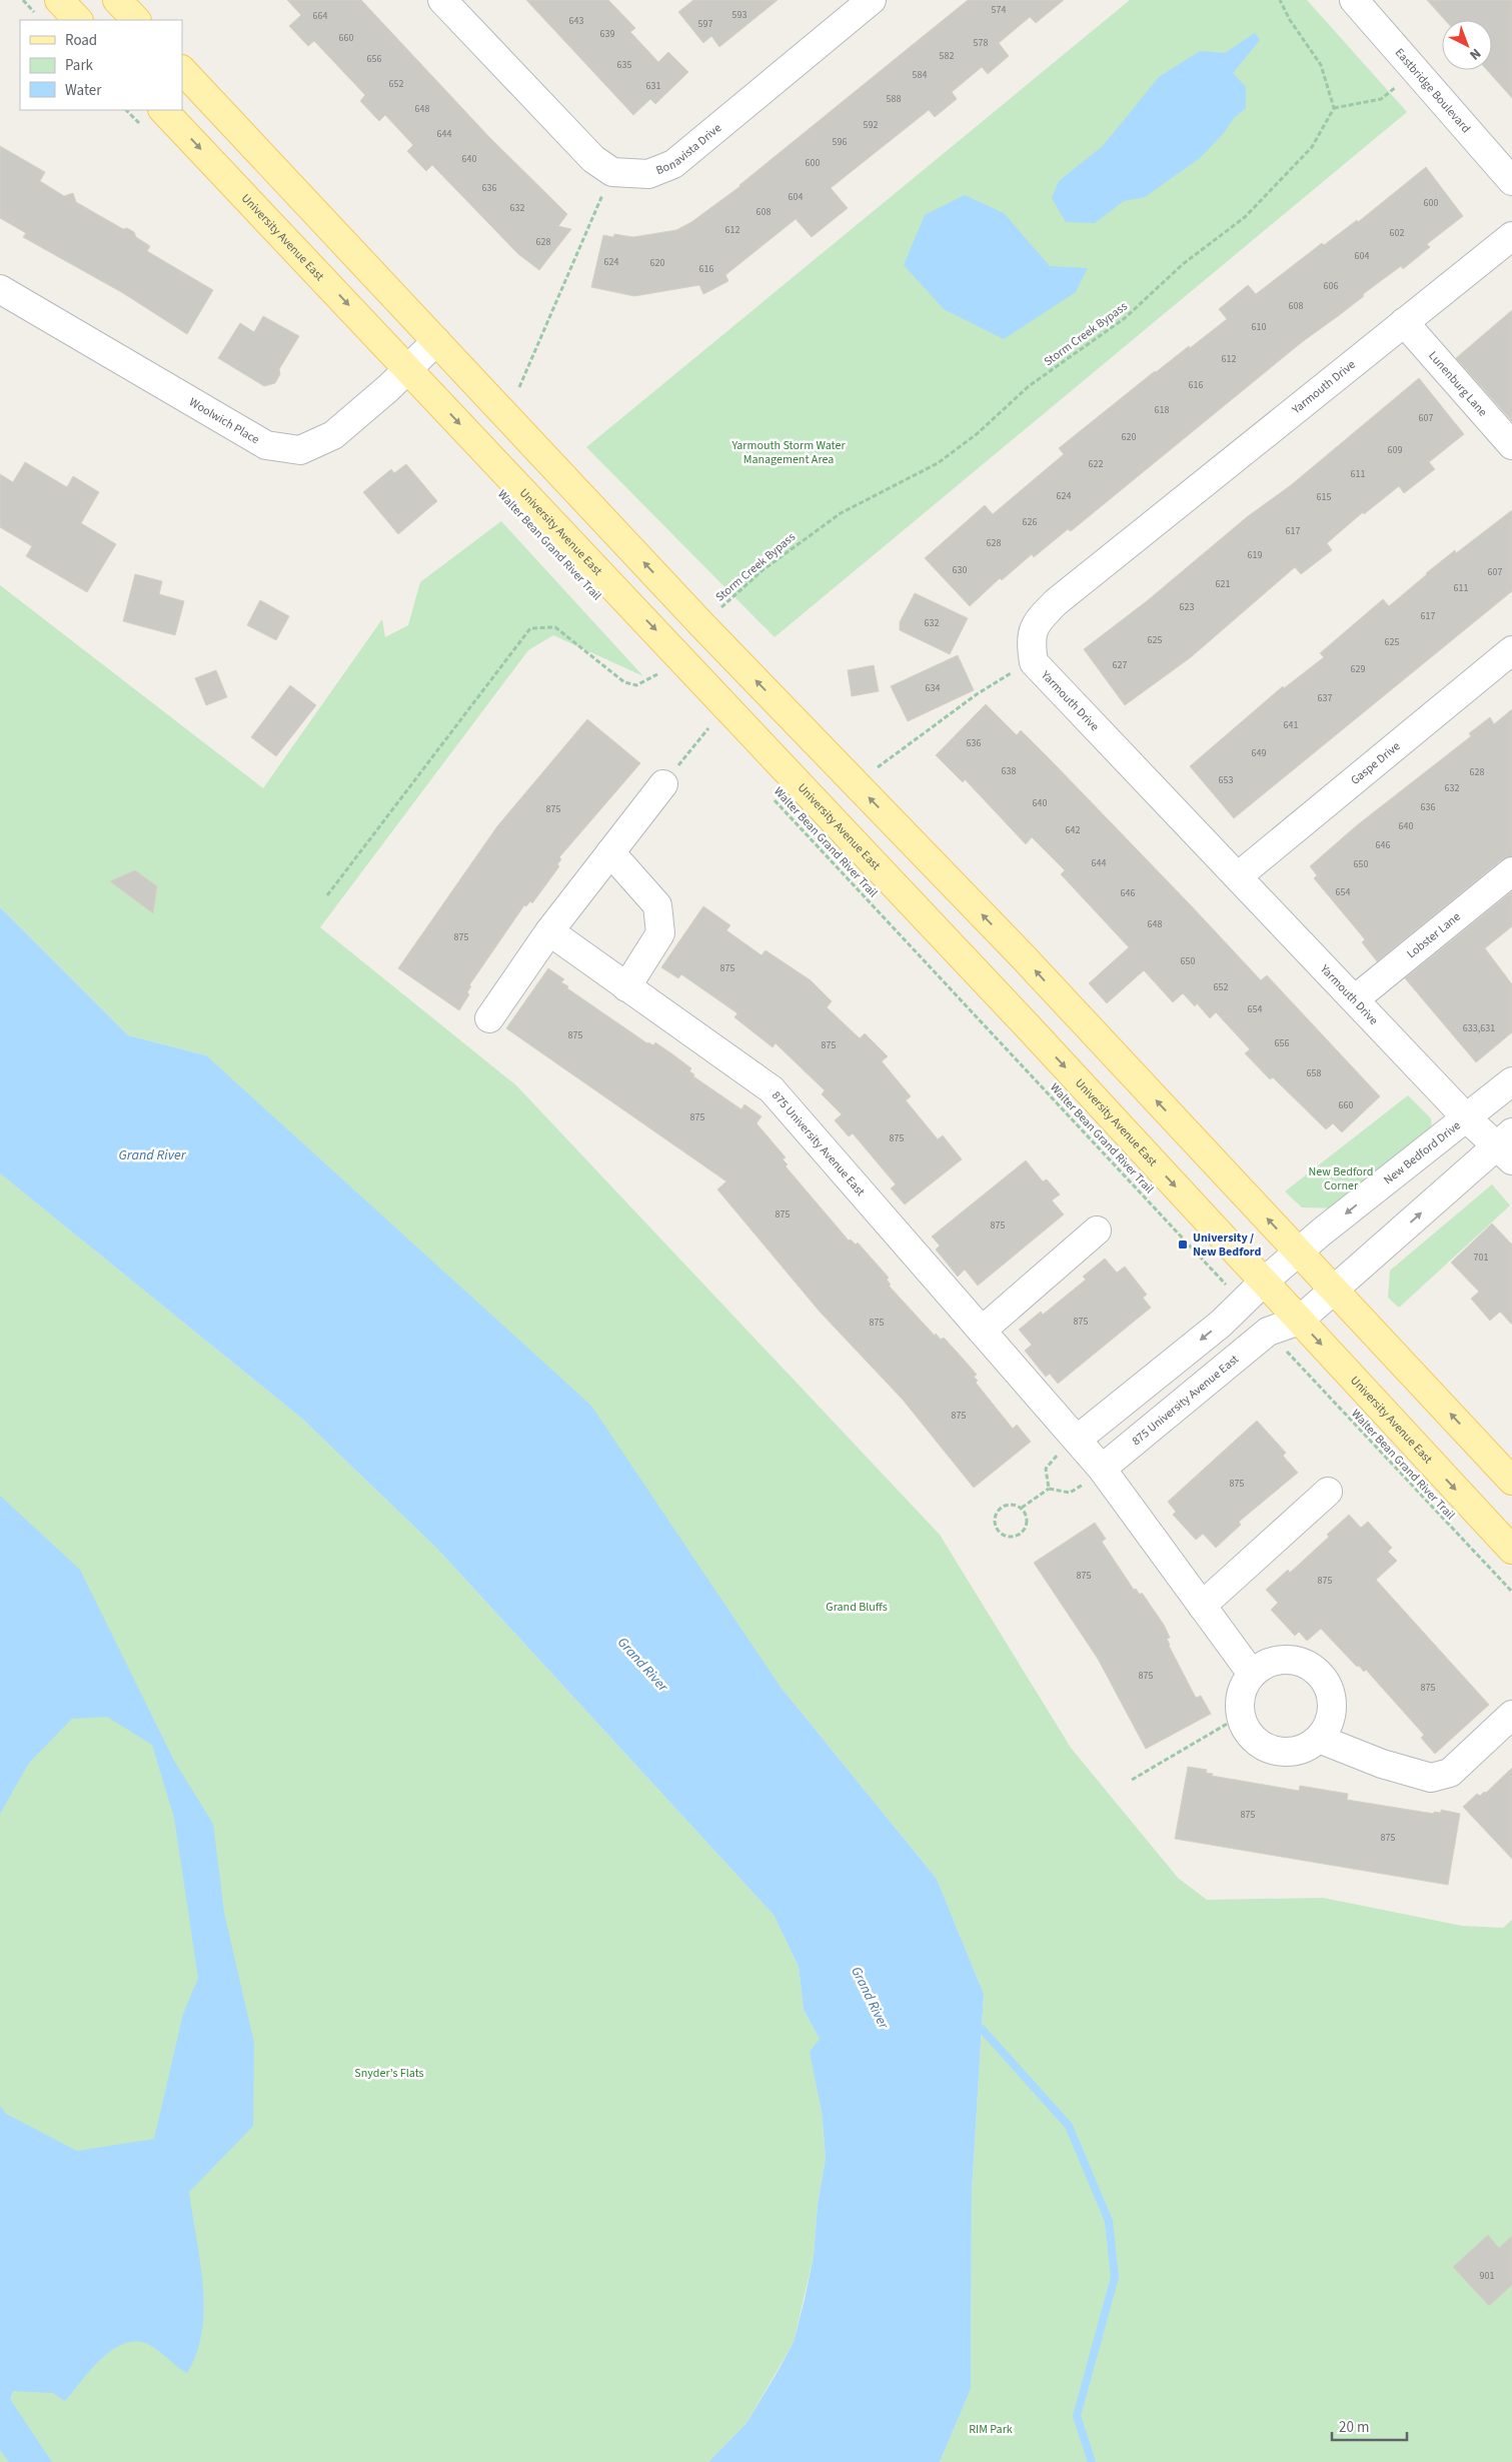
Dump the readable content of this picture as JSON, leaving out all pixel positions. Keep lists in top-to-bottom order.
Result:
{
  "streets": {
    "main road": ["University Avenue East"],
    "street": [
      "Eastbridge Boulevard",
      "Bonavista Drive",
      "Lunenburg Lane",
      "Yarmouth Drive",
      "Woolwich Place",
      "Gaspe Drive",
      "Lobster Lane",
      "875 University Avenue East",
      "New Bedford Drive"
    ],
    "path": ["Storm Creek Bypass", "Walter Bean Grand River Trail"]
  },
  "crossings": [
    ["University Avenue East", "Woolwich Place"],
    ["University Avenue East", "New Bedford Drive"],
    ["Lunenburg Lane", "Yarmouth Drive"],
    ["Yarmouth Drive", "Gaspe Drive"],
    ["Yarmouth Drive", "Lobster Lane"],
    ["Yarmouth Drive", "New Bedford Drive"],
    ["Walter Bean Grand River Trail", "875 University Avenue East"],
    ["Walter Bean Grand River Trail", "New Bedford Drive"]
  ],
  "water": ["Grand River"],
  "parks": [
    "Yarmouth Storm Water Management Area",
    "New Bedford Corner",
    "Grand Bluffs",
    "Snyder's Flats",
    "RIM Park"
  ],
  "places": {
    "transit": ["University / New Bedford"]
  },
  "house_numbers": [
    "574",
    "593",
    "664",
    "643",
    "597",
    "639",
    "660",
    "578",
    "582",
    "656",
    "635",
    "584",
    "652",
    "631",
    "588",
    "648",
    "592",
    "644",
    "596",
    "640",
    "600",
    "636",
    "604",
    "600",
    "632",
    "608",
    "612",
    "602",
    "628",
    "604",
    "624",
    "620",
    "616",
    "606",
    "608",
    "610",
    "612",
    "616",
    "618",
    "607",
    "620",
    "609",
    "622",
    "611",
    "624",
    "615",
    "626",
    "617",
    "628",
    "619",
    "630",
    "607",
    "621",
    "611",
    "623",
    "617",
    "632",
    "625",
    "625",
    "627",
    "629",
    "634",
    "637",
    "641",
    "636",
    "649",
    "638",
    "628",
    "653",
    "632",
    "640",
    "636",
    "875",
    "640",
    "642",
    "646",
    "644",
    "650",
    "654",
    "646",
    "648",
    "875",
    "650",
    "875",
    "652",
    "654",
    "633,631",
    "875",
    "656",
    "875",
    "658",
    "660",
    "875",
    "875",
    "875",
    "875",
    "701",
    "875",
    "875",
    "875",
    "875",
    "875",
    "875",
    "875",
    "875",
    "875",
    "875",
    "901"
  ],
  "legend": ["Road", "Park", "Water"],
  "scale_bar": "20 m",
  "north": "bottom right"
}
